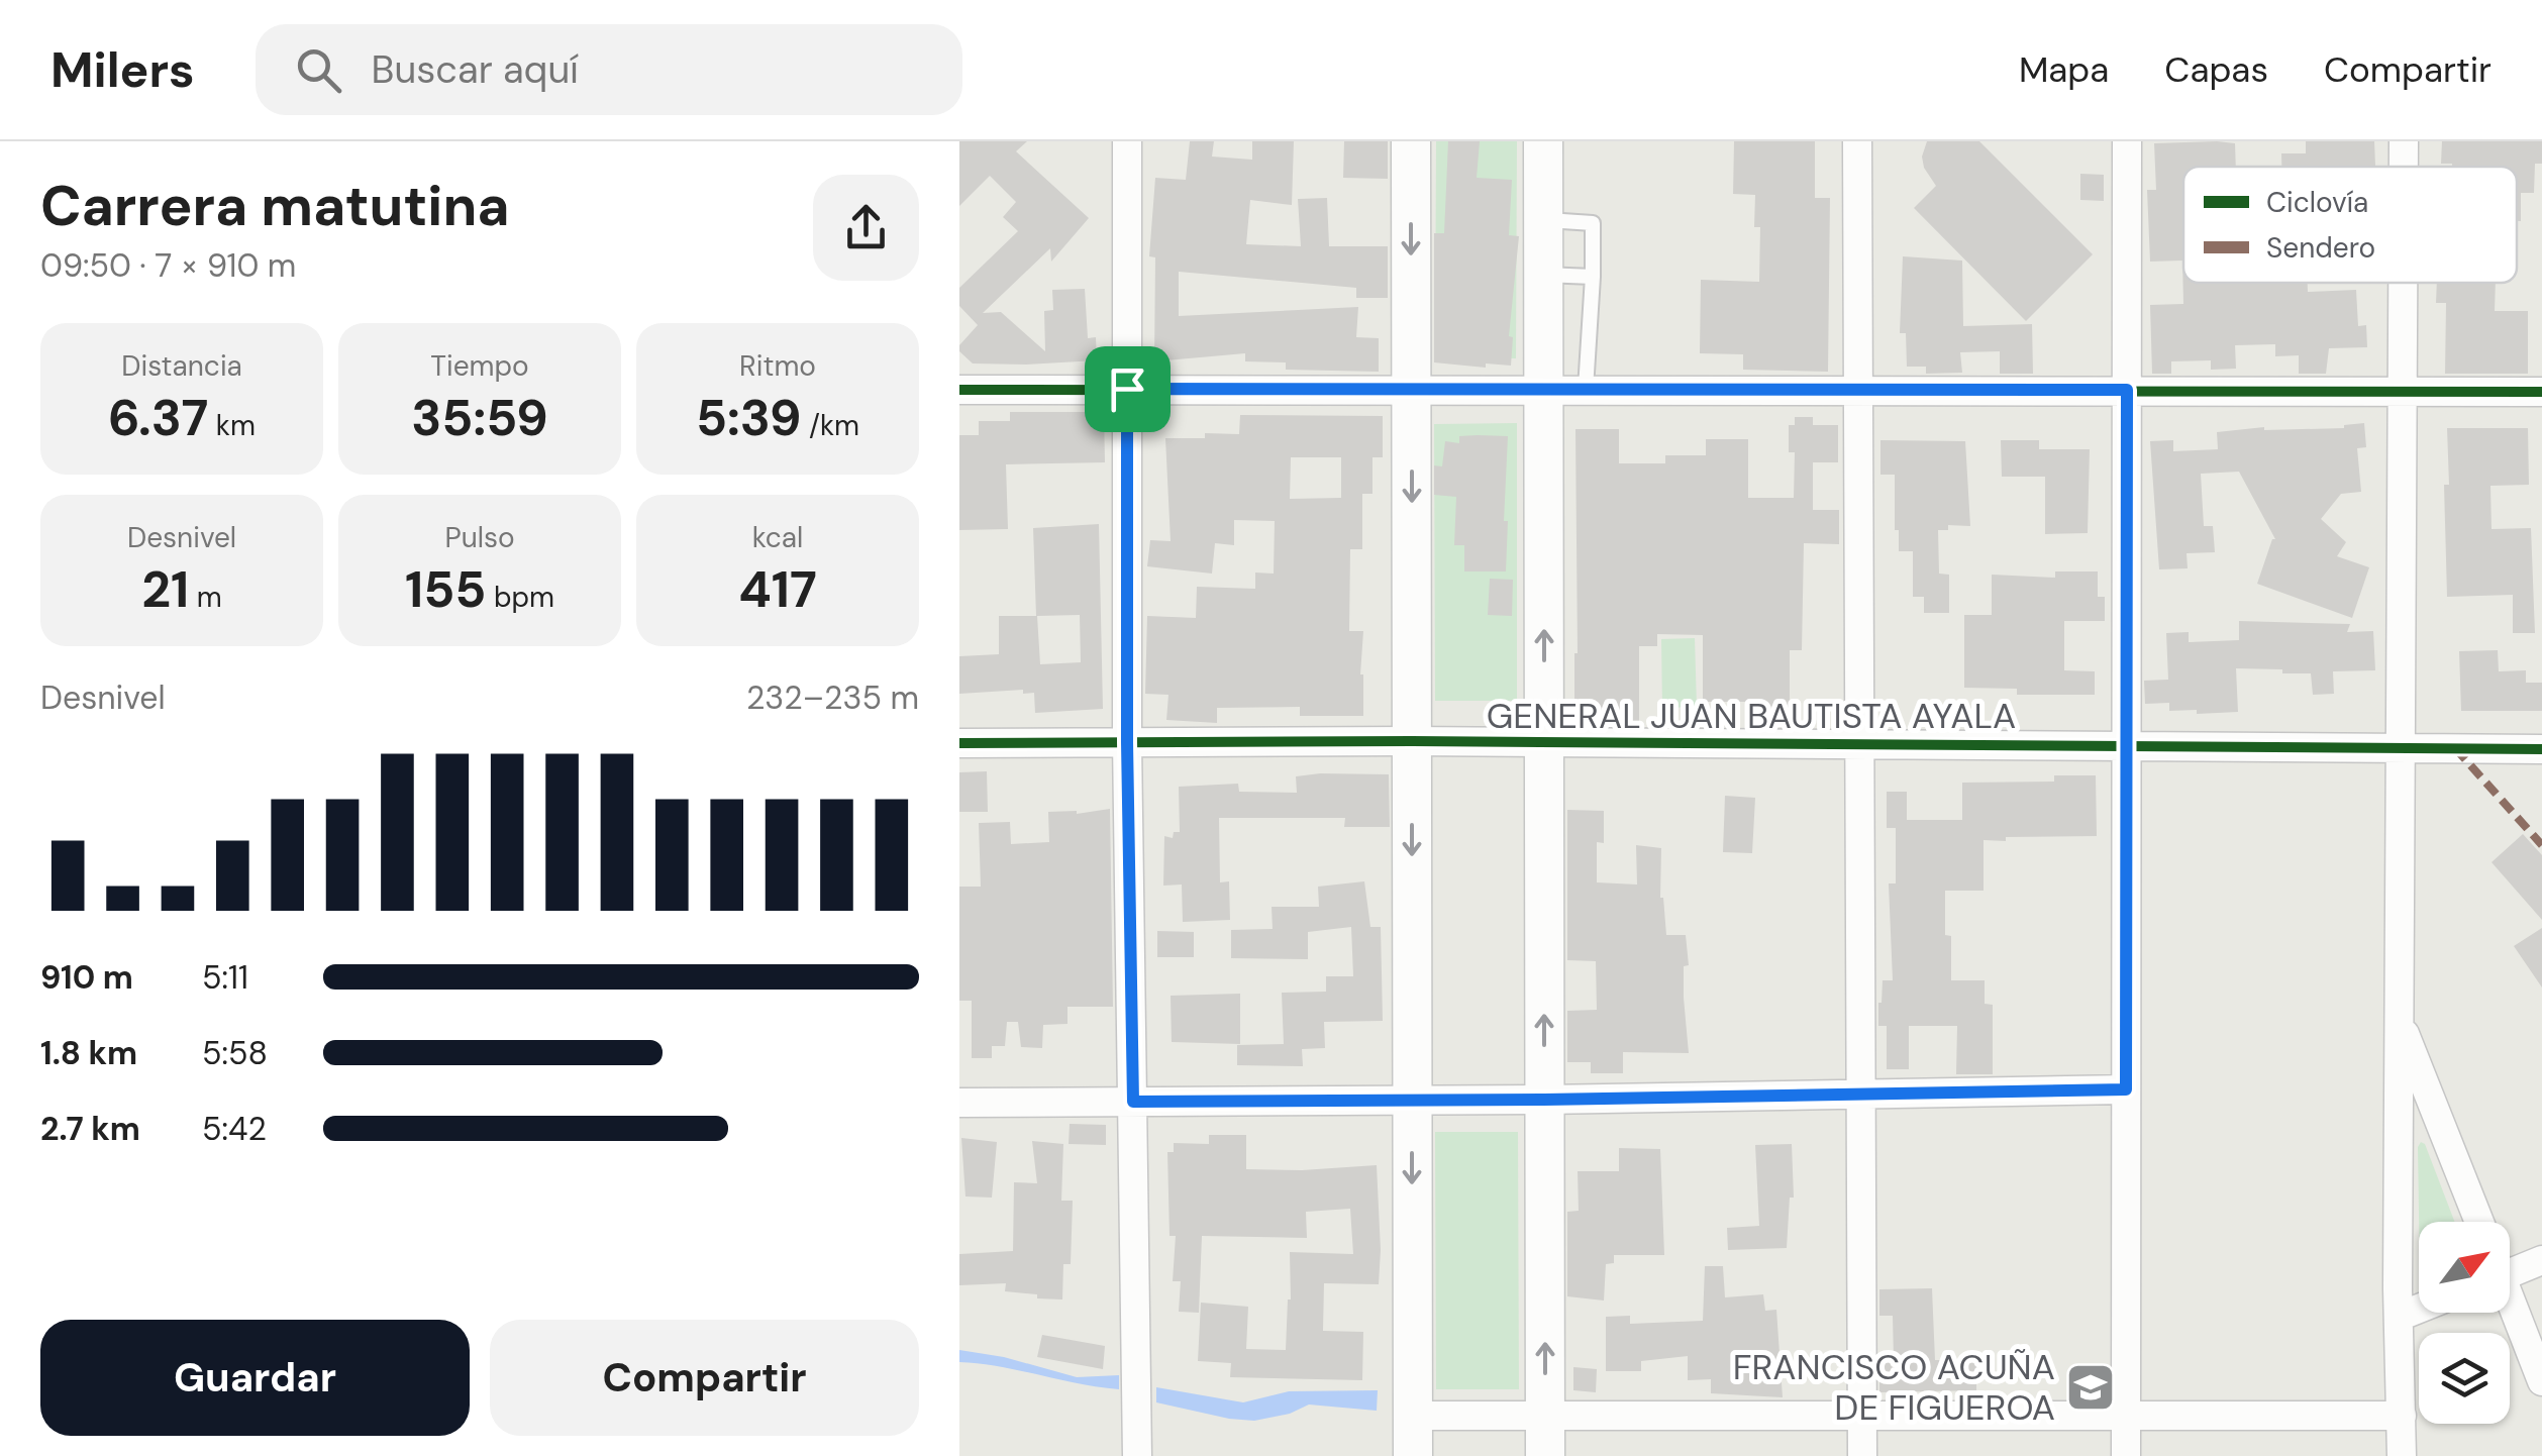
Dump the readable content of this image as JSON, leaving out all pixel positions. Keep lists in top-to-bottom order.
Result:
{
  "streets": {
    "street": ["GENERAL JUAN BAUTISTA AYALA"]
  },
  "places": {
    "school or university": ["FRANCISCO ACUÑA DE FIGUEROA"]
  },
  "legend": ["Ciclovía", "Sendero"],
  "north": "top right",
  "page": {
    "header": "Milers",
    "search": "Buscar aquí",
    "nav": ["Mapa", "Capas", "Compartir"],
    "heading": ["Carrera matutina", "09:50 · 7 × 910 m"],
    "stats": [
      ["Distancia", "6.37 km"],
      ["Tiempo", "35:59"],
      ["Ritmo", "5:39 /km"],
      ["Desnivel", "21 m"],
      ["Pulso", "155 bpm"],
      ["kcal", "417"]
    ],
    "chart": ["Desnivel", "232–235 m"],
    "list": [
      {
        "name": "910 m",
        "note": "5:11"
      },
      {
        "name": "1.8 km",
        "note": "5:58"
      },
      {
        "name": "2.7 km",
        "note": "5:42"
      }
    ],
    "buttons": ["Guardar", "Compartir"]
  }
}
